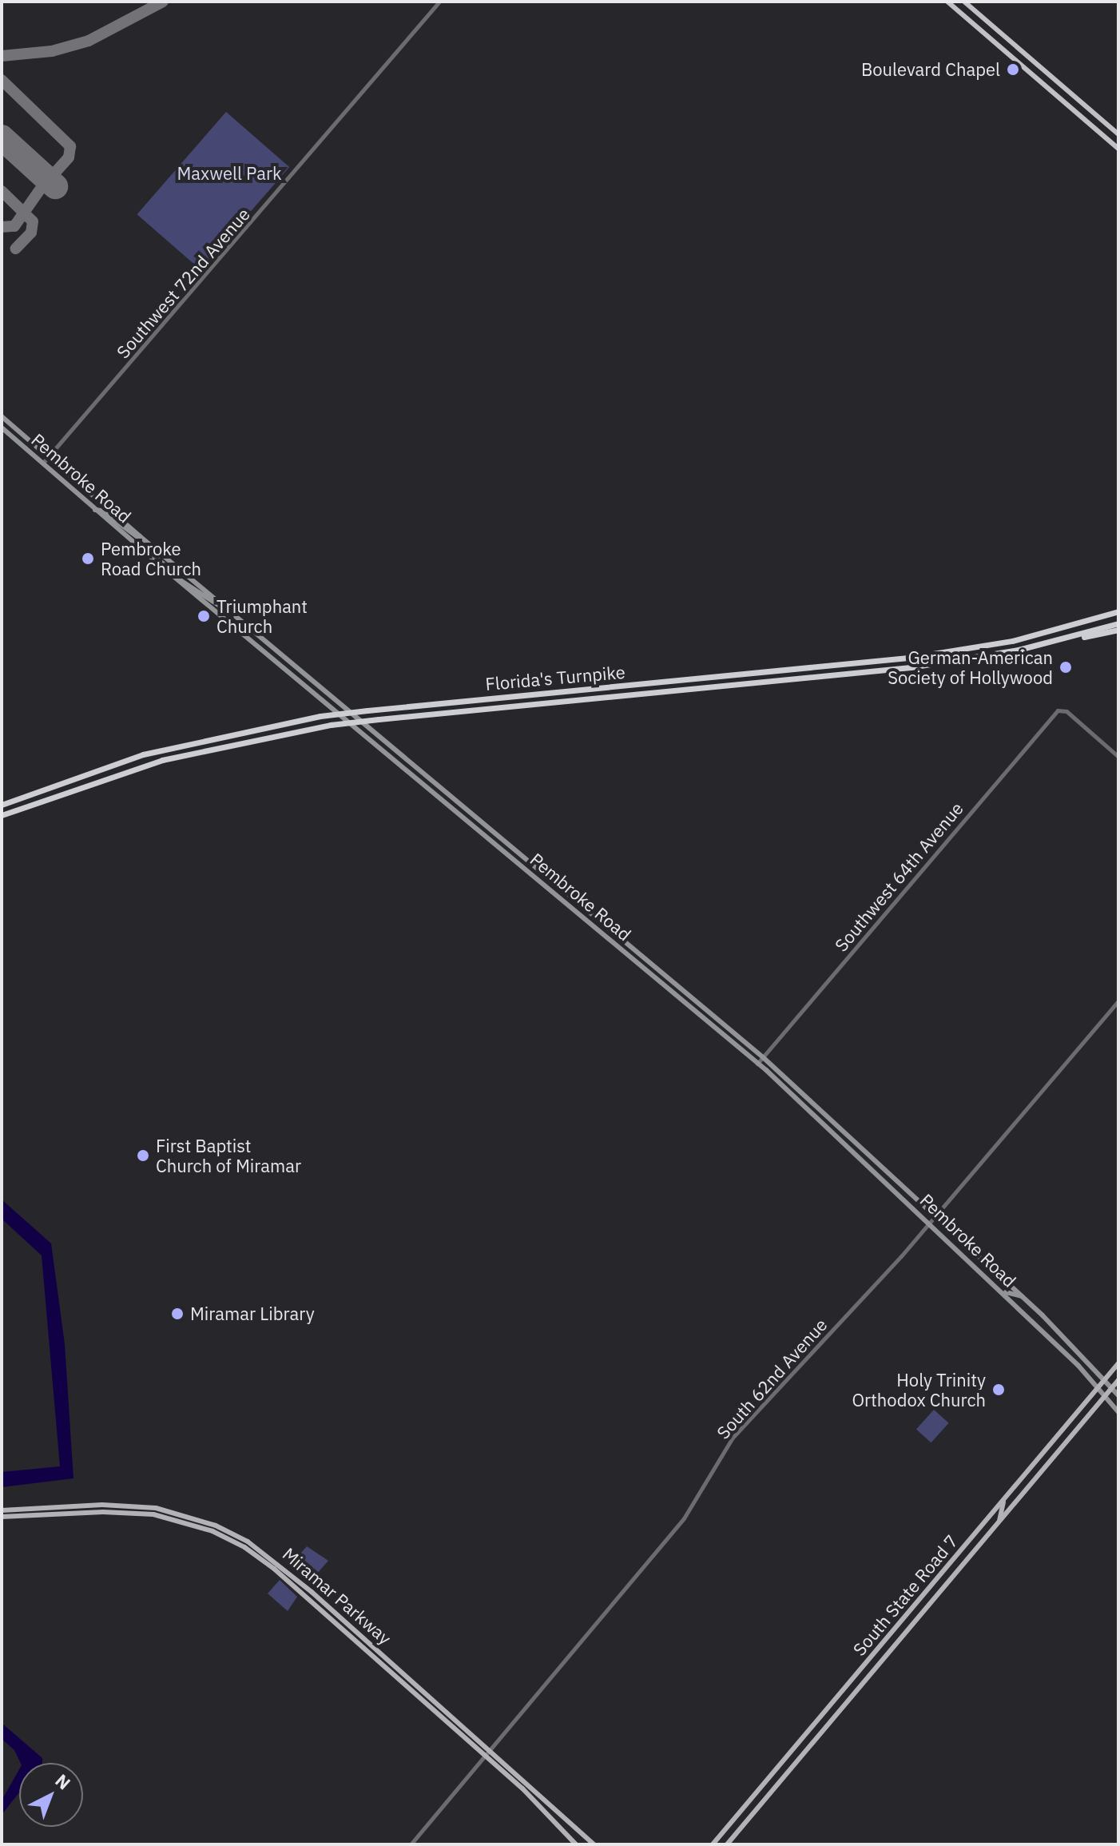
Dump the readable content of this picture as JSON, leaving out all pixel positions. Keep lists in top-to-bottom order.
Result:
{
  "streets": {
    "highway": ["Florida's Turnpike"],
    "main road": ["Pembroke Road", "South State Road 7", "Miramar Parkway"],
    "street": ["Southwest 72nd Avenue", "Southwest 64th Avenue", "South 62nd Avenue"]
  },
  "crossings": [
    ["Southwest 72nd Avenue", "Pembroke Road"],
    ["Pembroke Road", "Southwest 64th Avenue"],
    ["Pembroke Road", "South 62nd Avenue"],
    ["Pembroke Road", "South State Road 7"],
    ["South 62nd Avenue", "Miramar Parkway"]
  ],
  "parks": ["Maxwell Park"],
  "places": [
    "Boulevard Chapel",
    "Pembroke Road Church",
    "Triumphant Church",
    "German-American Society of Hollywood",
    "First Baptist Church of Miramar",
    "Miramar Library",
    "Holy Trinity Orthodox Church"
  ],
  "north": "top right"
}
